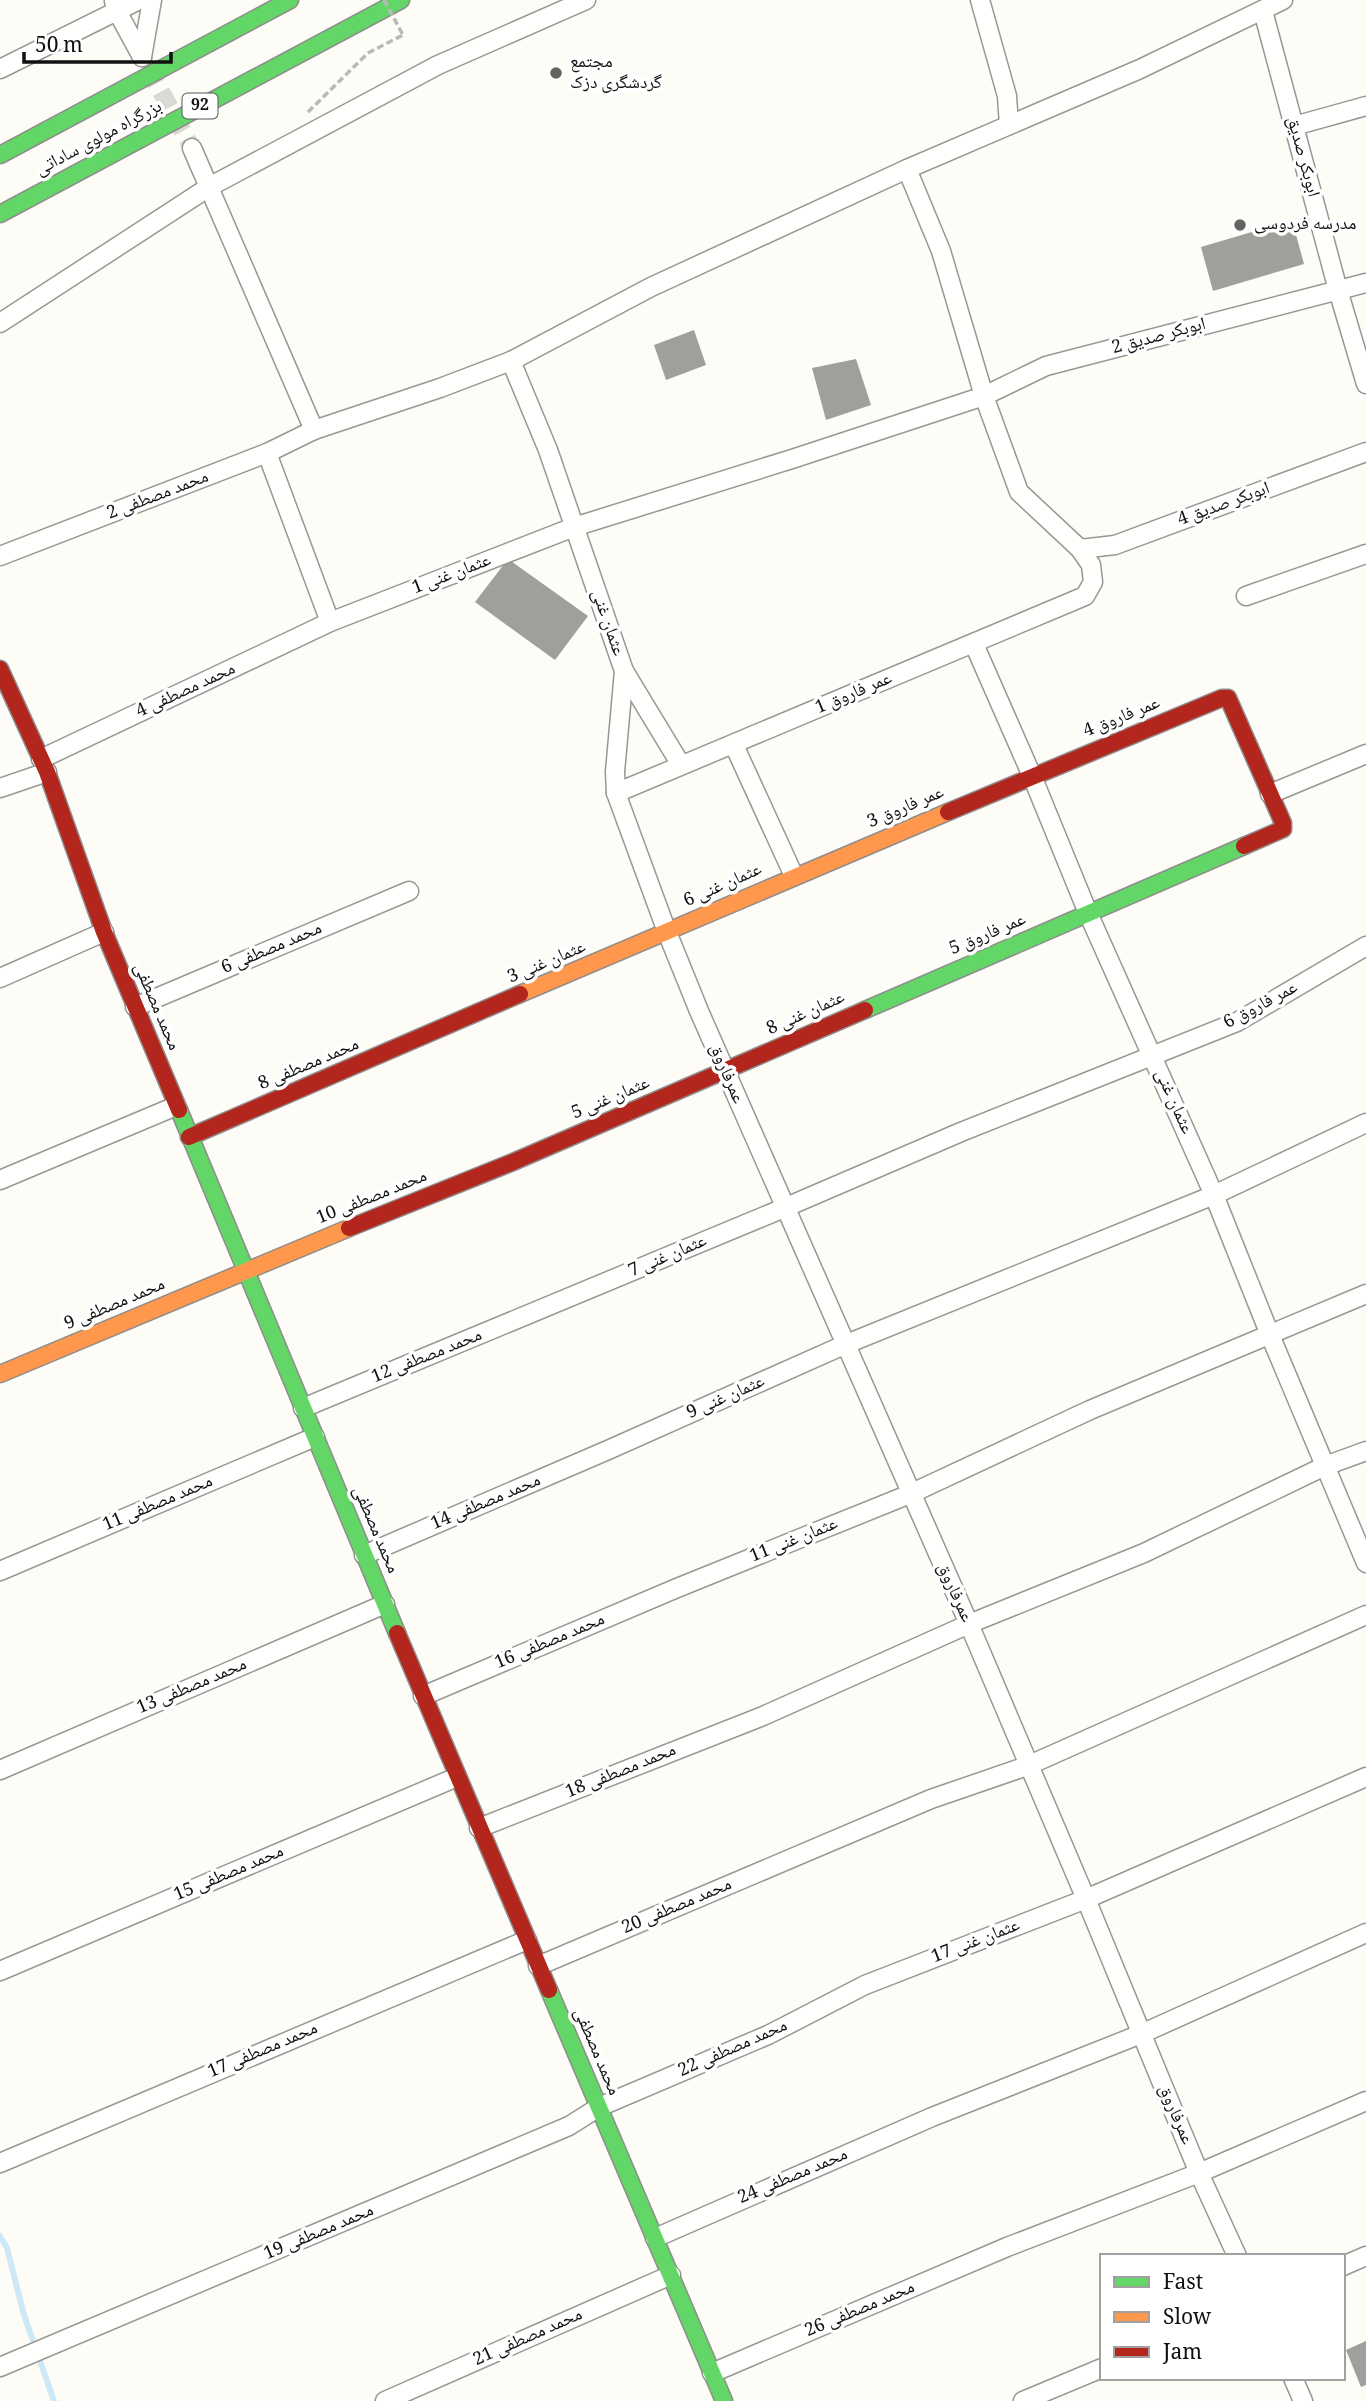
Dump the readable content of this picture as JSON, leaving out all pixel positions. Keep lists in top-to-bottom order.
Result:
{
  "streets": {
    "main road": [
      "92",
      "بزرگراه مولوی ساداتی",
      "عمر فاروق 4",
      "عمر فاروق 3",
      "عثمان غنی 6",
      "عمر فاروق 5",
      "عثمان غنی 3",
      "محمد مصطفی",
      "عثمان غنی 8",
      "محمد مصطفی 8",
      "عثمان غنی 5",
      "محمد مصطفی 10",
      "محمد مصطفی 9"
    ],
    "street": [
      "ابوبکر صدیق",
      "ابوبکر صدیق 2",
      "محمد مصطفی 2",
      "ابوبکر صدیق 4",
      "عثمان غنی 1",
      "عثمان غنی",
      "محمد مصطفی 4",
      "عمر فاروق 1",
      "محمد مصطفی 6",
      "عمر فاروق 6",
      "عمرفاروق",
      "عثمان غنی 7",
      "محمد مصطفی 12",
      "عثمان غنی 9",
      "محمد مصطفی 14",
      "محمد مصطفی 11",
      "عثمان غنی 11",
      "محمد مصطفی 16",
      "محمد مصطفی 13",
      "محمد مصطفی 18",
      "محمد مصطفی 15",
      "محمد مصطفی 20",
      "عثمان غنی 17",
      "محمد مصطفی 22",
      "محمد مصطفی 17",
      "محمد مصطفی 24",
      "محمد مصطفی 19",
      "محمد مصطفی 26",
      "محمد مصطفی 21"
    ]
  },
  "crossings": [
    ["ابوبکر صدیق", "ابوبکر صدیق 2"],
    ["ابوبکر صدیق", "محمد مصطفی 2"],
    ["ابوبکر صدیق 2", "عثمان غنی 1"],
    ["محمد مصطفی 2", "عثمان غنی"],
    ["ابوبکر صدیق 4", "عمر فاروق 1"],
    ["عثمان غنی 1", "عثمان غنی"],
    ["عثمان غنی 1", "محمد مصطفی 4"],
    ["عثمان غنی", "عمر فاروق 1"],
    ["عثمان غنی", "عمر فاروق 4"],
    ["عثمان غنی", "عمر فاروق 3"],
    ["عثمان غنی", "عثمان غنی 6"],
    ["عثمان غنی", "عمر فاروق 5"],
    ["عثمان غنی", "عثمان غنی 3"],
    ["عثمان غنی", "عمر فاروق 6"],
    ["عثمان غنی", "عمرفاروق"],
    ["عثمان غنی", "عثمان غنی 9"],
    ["عثمان غنی", "عثمان غنی 11"],
    ["عثمان غنی", "محمد مصطفی 18"],
    ["محمد مصطفی 4", "محمد مصطفی"],
    ["عمر فاروق 4", "عمر فاروق 3"],
    ["عمر فاروق 4", "عمر فاروق 5"],
    ["عمر فاروق 3", "عثمان غنی 6"],
    ["عثمان غنی 6", "عثمان غنی 3"],
    ["عثمان غنی 6", "عمرفاروق"],
    ["عمر فاروق 5", "عثمان غنی 8"],
    ["محمد مصطفی 6", "محمد مصطفی"],
    ["عثمان غنی 3", "محمد مصطفی 8"],
    ["عثمان غنی 3", "عمرفاروق"],
    ["عمر فاروق 6", "عثمان غنی 7"],
    ["محمد مصطفی", "محمد مصطفی 8"],
    ["محمد مصطفی", "محمد مصطفی 10"],
    ["محمد مصطفی", "محمد مصطفی 9"],
    ["محمد مصطفی", "محمد مصطفی 12"],
    ["محمد مصطفی", "محمد مصطفی 14"],
    ["محمد مصطفی", "محمد مصطفی 11"],
    ["محمد مصطفی", "محمد مصطفی 16"],
    ["محمد مصطفی", "محمد مصطفی 13"],
    ["محمد مصطفی", "محمد مصطفی 18"],
    ["محمد مصطفی", "محمد مصطفی 15"],
    ["محمد مصطفی", "محمد مصطفی 20"],
    ["محمد مصطفی", "محمد مصطفی 22"],
    ["محمد مصطفی", "محمد مصطفی 17"],
    ["محمد مصطفی", "محمد مصطفی 24"],
    ["محمد مصطفی", "محمد مصطفی 19"],
    ["محمد مصطفی", "محمد مصطفی 26"],
    ["محمد مصطفی", "محمد مصطفی 21"],
    ["عثمان غنی 8", "عمرفاروق"],
    ["عثمان غنی 8", "عثمان غنی 5"],
    ["عمرفاروق", "عثمان غنی 5"],
    ["عمرفاروق", "عثمان غنی 7"],
    ["عمرفاروق", "عثمان غنی 9"],
    ["عمرفاروق", "عثمان غنی 11"],
    ["عمرفاروق", "محمد مصطفی 18"],
    ["عمرفاروق", "محمد مصطفی 20"],
    ["عمرفاروق", "عثمان غنی 17"],
    ["عمرفاروق", "محمد مصطفی 24"],
    ["عمرفاروق", "محمد مصطفی 26"],
    ["عثمان غنی 5", "محمد مصطفی 10"],
    ["محمد مصطفی 10", "محمد مصطفی 9"],
    ["عثمان غنی 7", "محمد مصطفی 12"],
    ["عثمان غنی 9", "محمد مصطفی 14"],
    ["عثمان غنی 11", "محمد مصطفی 16"],
    ["عثمان غنی 17", "محمد مصطفی 22"],
    ["محمد مصطفی 22", "محمد مصطفی 19"]
  ],
  "places": ["مجتمع گردشگری دزک", "مدرسه فردوسی"],
  "legend": ["Fast", "Slow", "Jam"],
  "scale_bar": "50 m"
}
